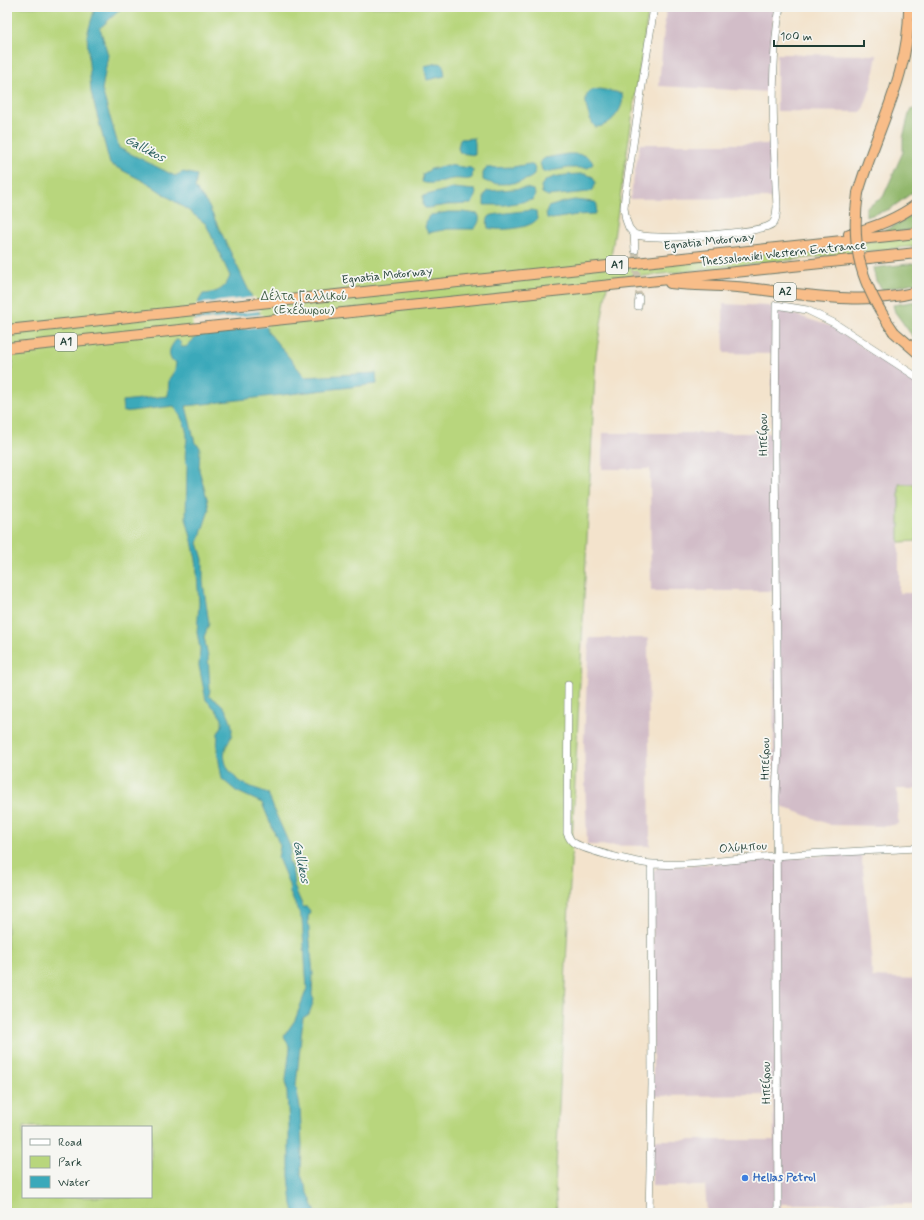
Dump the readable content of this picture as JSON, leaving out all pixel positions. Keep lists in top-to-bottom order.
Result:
{
  "streets": {
    "highway": [
      "Egnatia Motorway",
      "Thessaloniki Western Entrance",
      "Α1",
      "Α2"
    ],
    "street": ["Ηπείρου", "Ολύμπου"]
  },
  "crossings": [
    ["Egnatia Motorway", "Α1"],
    ["Thessaloniki Western Entrance", "Α1"],
    ["Thessaloniki Western Entrance", "Α2"],
    ["Α1", "Α2"],
    ["Ηπείρου", "Ολύμπου"]
  ],
  "water": ["Gallikos"],
  "parks": ["Δέλτα Γαλλικού (Εχέδωρου)"],
  "places": ["Hellas Petrol"],
  "legend": ["Road", "Park", "Water"],
  "scale_bar": "100 m"
}
